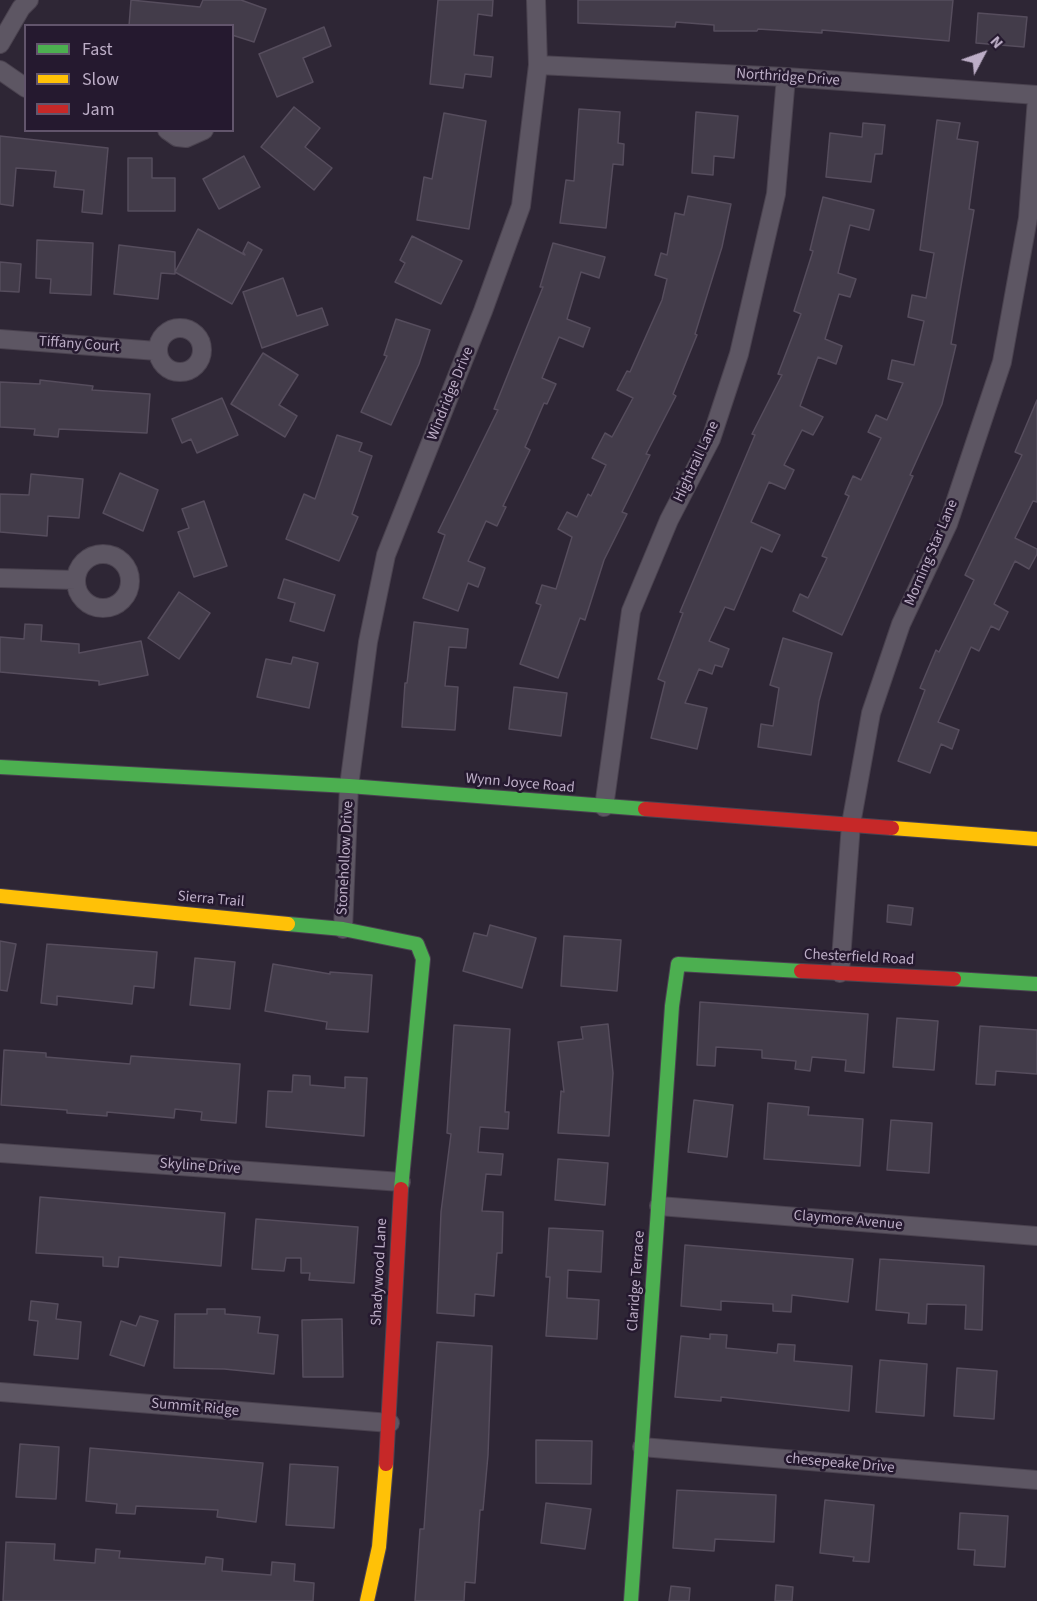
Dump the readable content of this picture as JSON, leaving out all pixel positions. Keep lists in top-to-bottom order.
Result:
{
  "streets": {
    "street": [
      "Northridge Drive",
      "Tiffany Court",
      "Windridge Drive",
      "Hightrail Lane",
      "Morning Star Lane",
      "Wynn Joyce Road",
      "Stonehollow Drive",
      "Sierra Trail",
      "Chesterfield Road",
      "Skyline Drive",
      "Claymore Avenue",
      "Shadywood Lane",
      "Claridge Terrace",
      "Summit Ridge",
      "chesepeake Drive"
    ]
  },
  "crossings": [
    ["Northridge Drive", "Windridge Drive"],
    ["Northridge Drive", "Hightrail Lane"],
    ["Northridge Drive", "Morning Star Lane"],
    ["Windridge Drive", "Wynn Joyce Road"],
    ["Windridge Drive", "Stonehollow Drive"],
    ["Hightrail Lane", "Wynn Joyce Road"],
    ["Morning Star Lane", "Wynn Joyce Road"],
    ["Morning Star Lane", "Chesterfield Road"],
    ["Wynn Joyce Road", "Stonehollow Drive"],
    ["Stonehollow Drive", "Sierra Trail"],
    ["Sierra Trail", "Shadywood Lane"],
    ["Chesterfield Road", "Claridge Terrace"],
    ["Skyline Drive", "Shadywood Lane"],
    ["Claymore Avenue", "Claridge Terrace"],
    ["Shadywood Lane", "Summit Ridge"],
    ["Claridge Terrace", "chesepeake Drive"]
  ],
  "legend": ["Fast", "Slow", "Jam"],
  "north": "top right"
}
